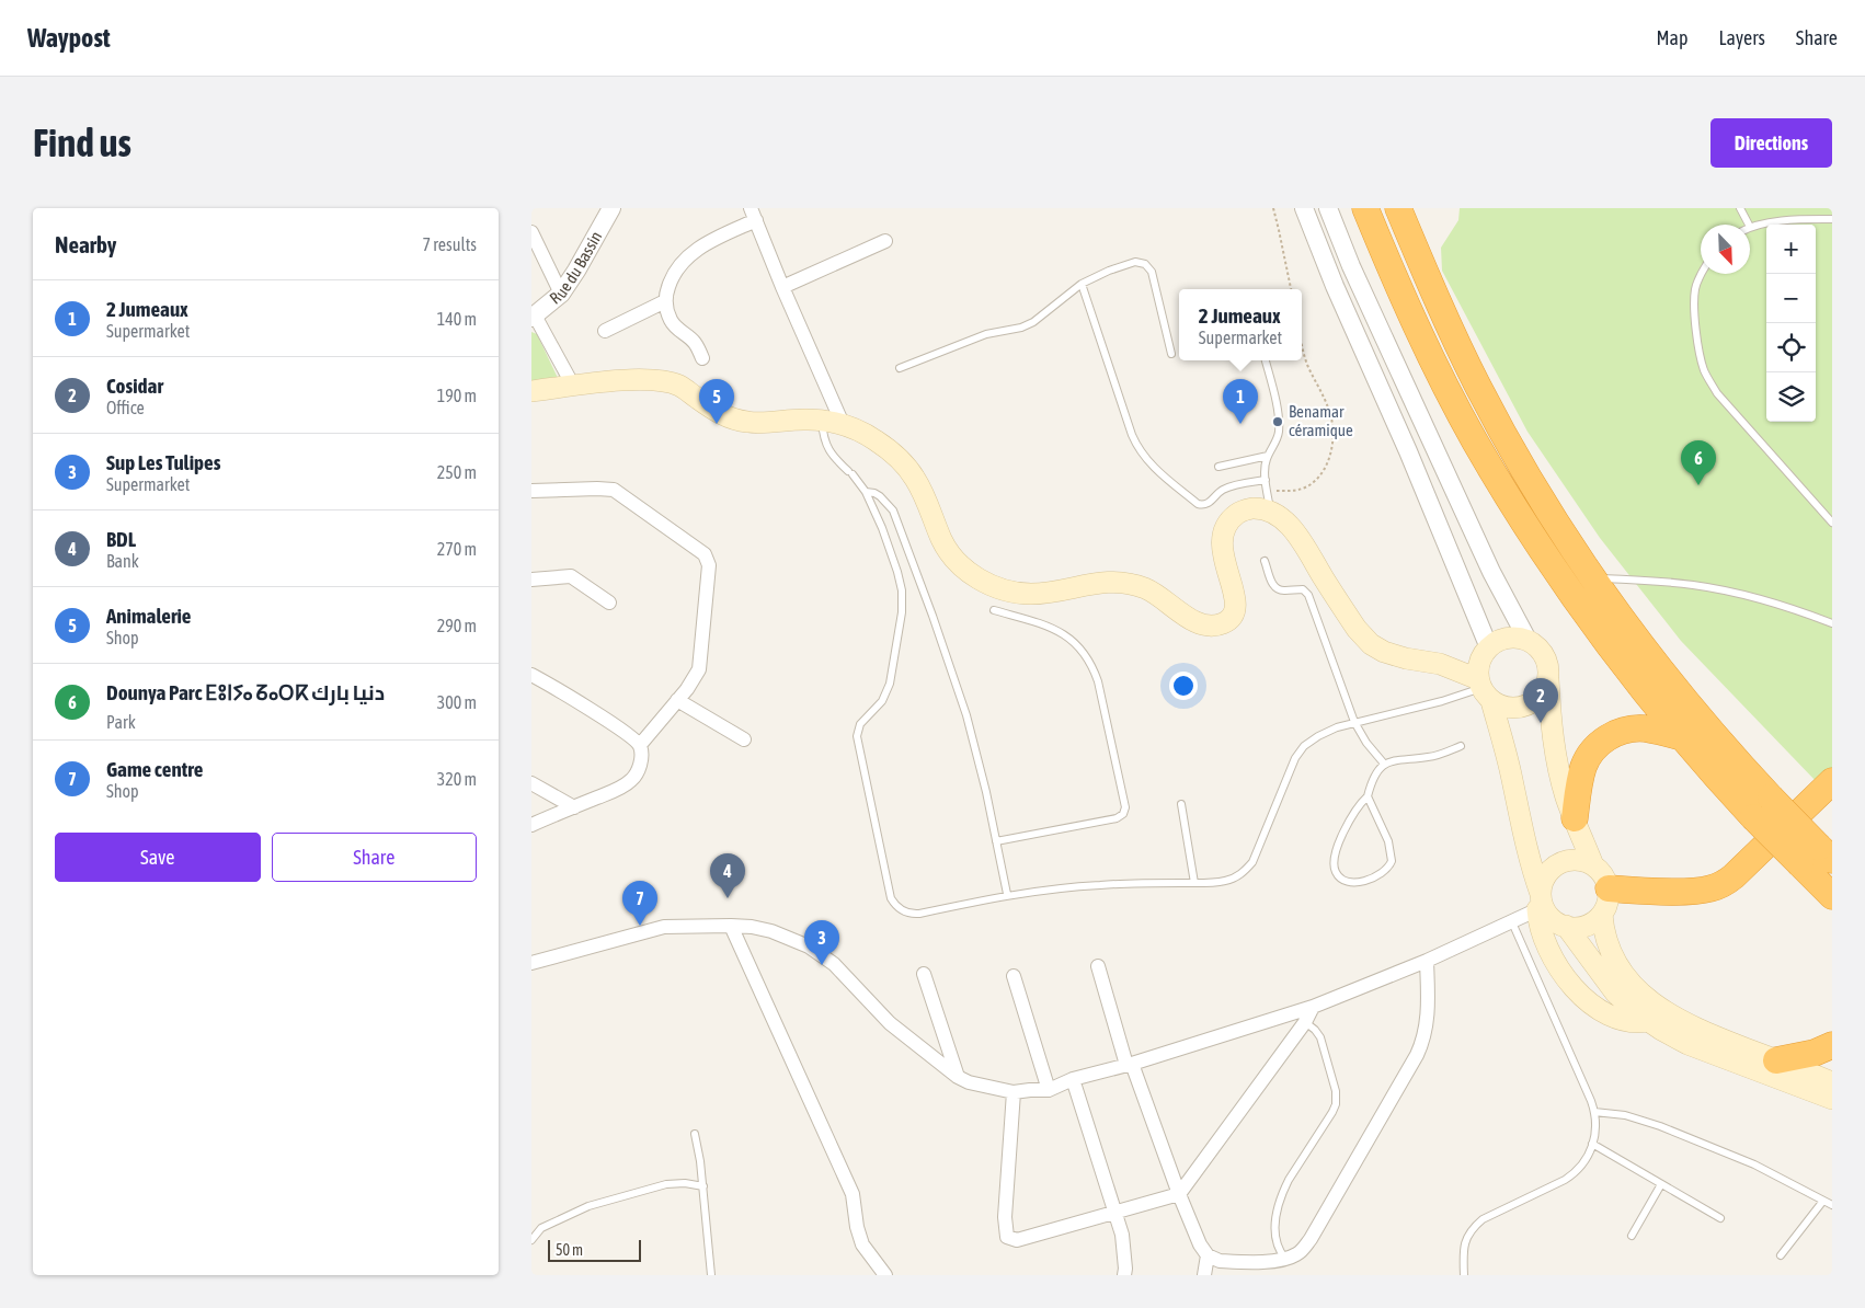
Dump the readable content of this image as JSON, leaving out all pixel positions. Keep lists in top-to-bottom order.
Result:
{
  "streets": {
    "street": ["Rue du Bassin"]
  },
  "places": ["Benamar céramique"],
  "scale_bar": "50 m",
  "north": "bottom right",
  "page": {
    "header": "Waypost",
    "nav": ["Map", "Layers", "Share"],
    "buttons": [
      "Directions",
      ["Save", "Share"]
    ],
    "title": "Find us",
    "heading": ["Nearby", "7 results"],
    "map_buttons": ["+", "−"],
    "list": [
      {
        "mark": "1",
        "name": "2 Jumeaux",
        "note": "Supermarket",
        "value": "140 m"
      },
      {
        "mark": "2",
        "name": "Cosidar",
        "note": "Office",
        "value": "190 m"
      },
      {
        "mark": "3",
        "name": "Sup Les Tulipes",
        "note": "Supermarket",
        "value": "250 m"
      },
      {
        "mark": "4",
        "name": "BDL",
        "note": "Bank",
        "value": "270 m"
      },
      {
        "mark": "5",
        "name": "Animalerie",
        "note": "Shop",
        "value": "290 m"
      },
      {
        "mark": "6",
        "name": "Dounya Parc ⴹⵓⵏⵢⴰ ⵒⴰⵔⴽ دنيا بارك",
        "note": "Park",
        "value": "300 m"
      },
      {
        "mark": "7",
        "name": "Game centre",
        "note": "Shop",
        "value": "320 m"
      }
    ],
    "popup": ["2 Jumeaux", "Supermarket"],
    "pins": [
      "1",
      "5",
      "6",
      "2",
      "4",
      "7",
      "3"
    ],
    "scale": "50 m"
  }
}
